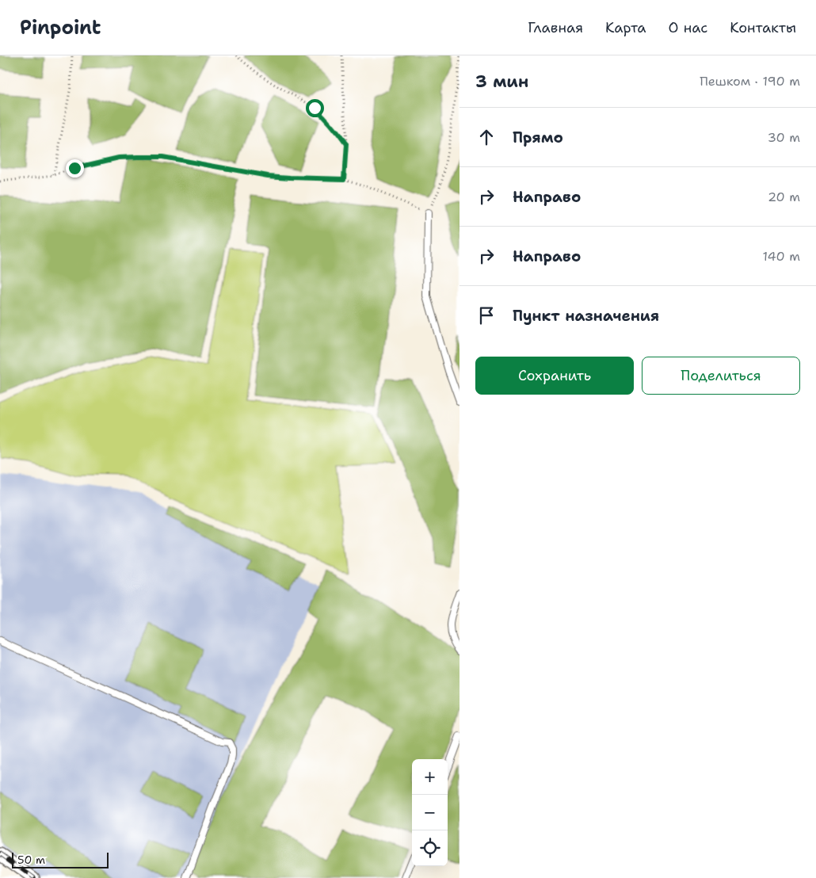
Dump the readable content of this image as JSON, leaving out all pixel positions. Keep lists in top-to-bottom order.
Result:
{
  "scale_bar": "50 m",
  "page": {
    "header": "Pinpoint",
    "nav": [
      "Главная",
      "Карта",
      "О нас",
      "Контакты"
    ],
    "heading": ["3 мин", "Пешком · 190 m"],
    "list": [
      ["Прямо", "30 m"],
      ["Направо", "20 m"],
      ["Направо", "140 m"],
      "Пункт назначения"
    ],
    "buttons": ["Сохранить", "Поделиться"],
    "map_buttons": ["+", "−"],
    "scale": "50 m"
  }
}
